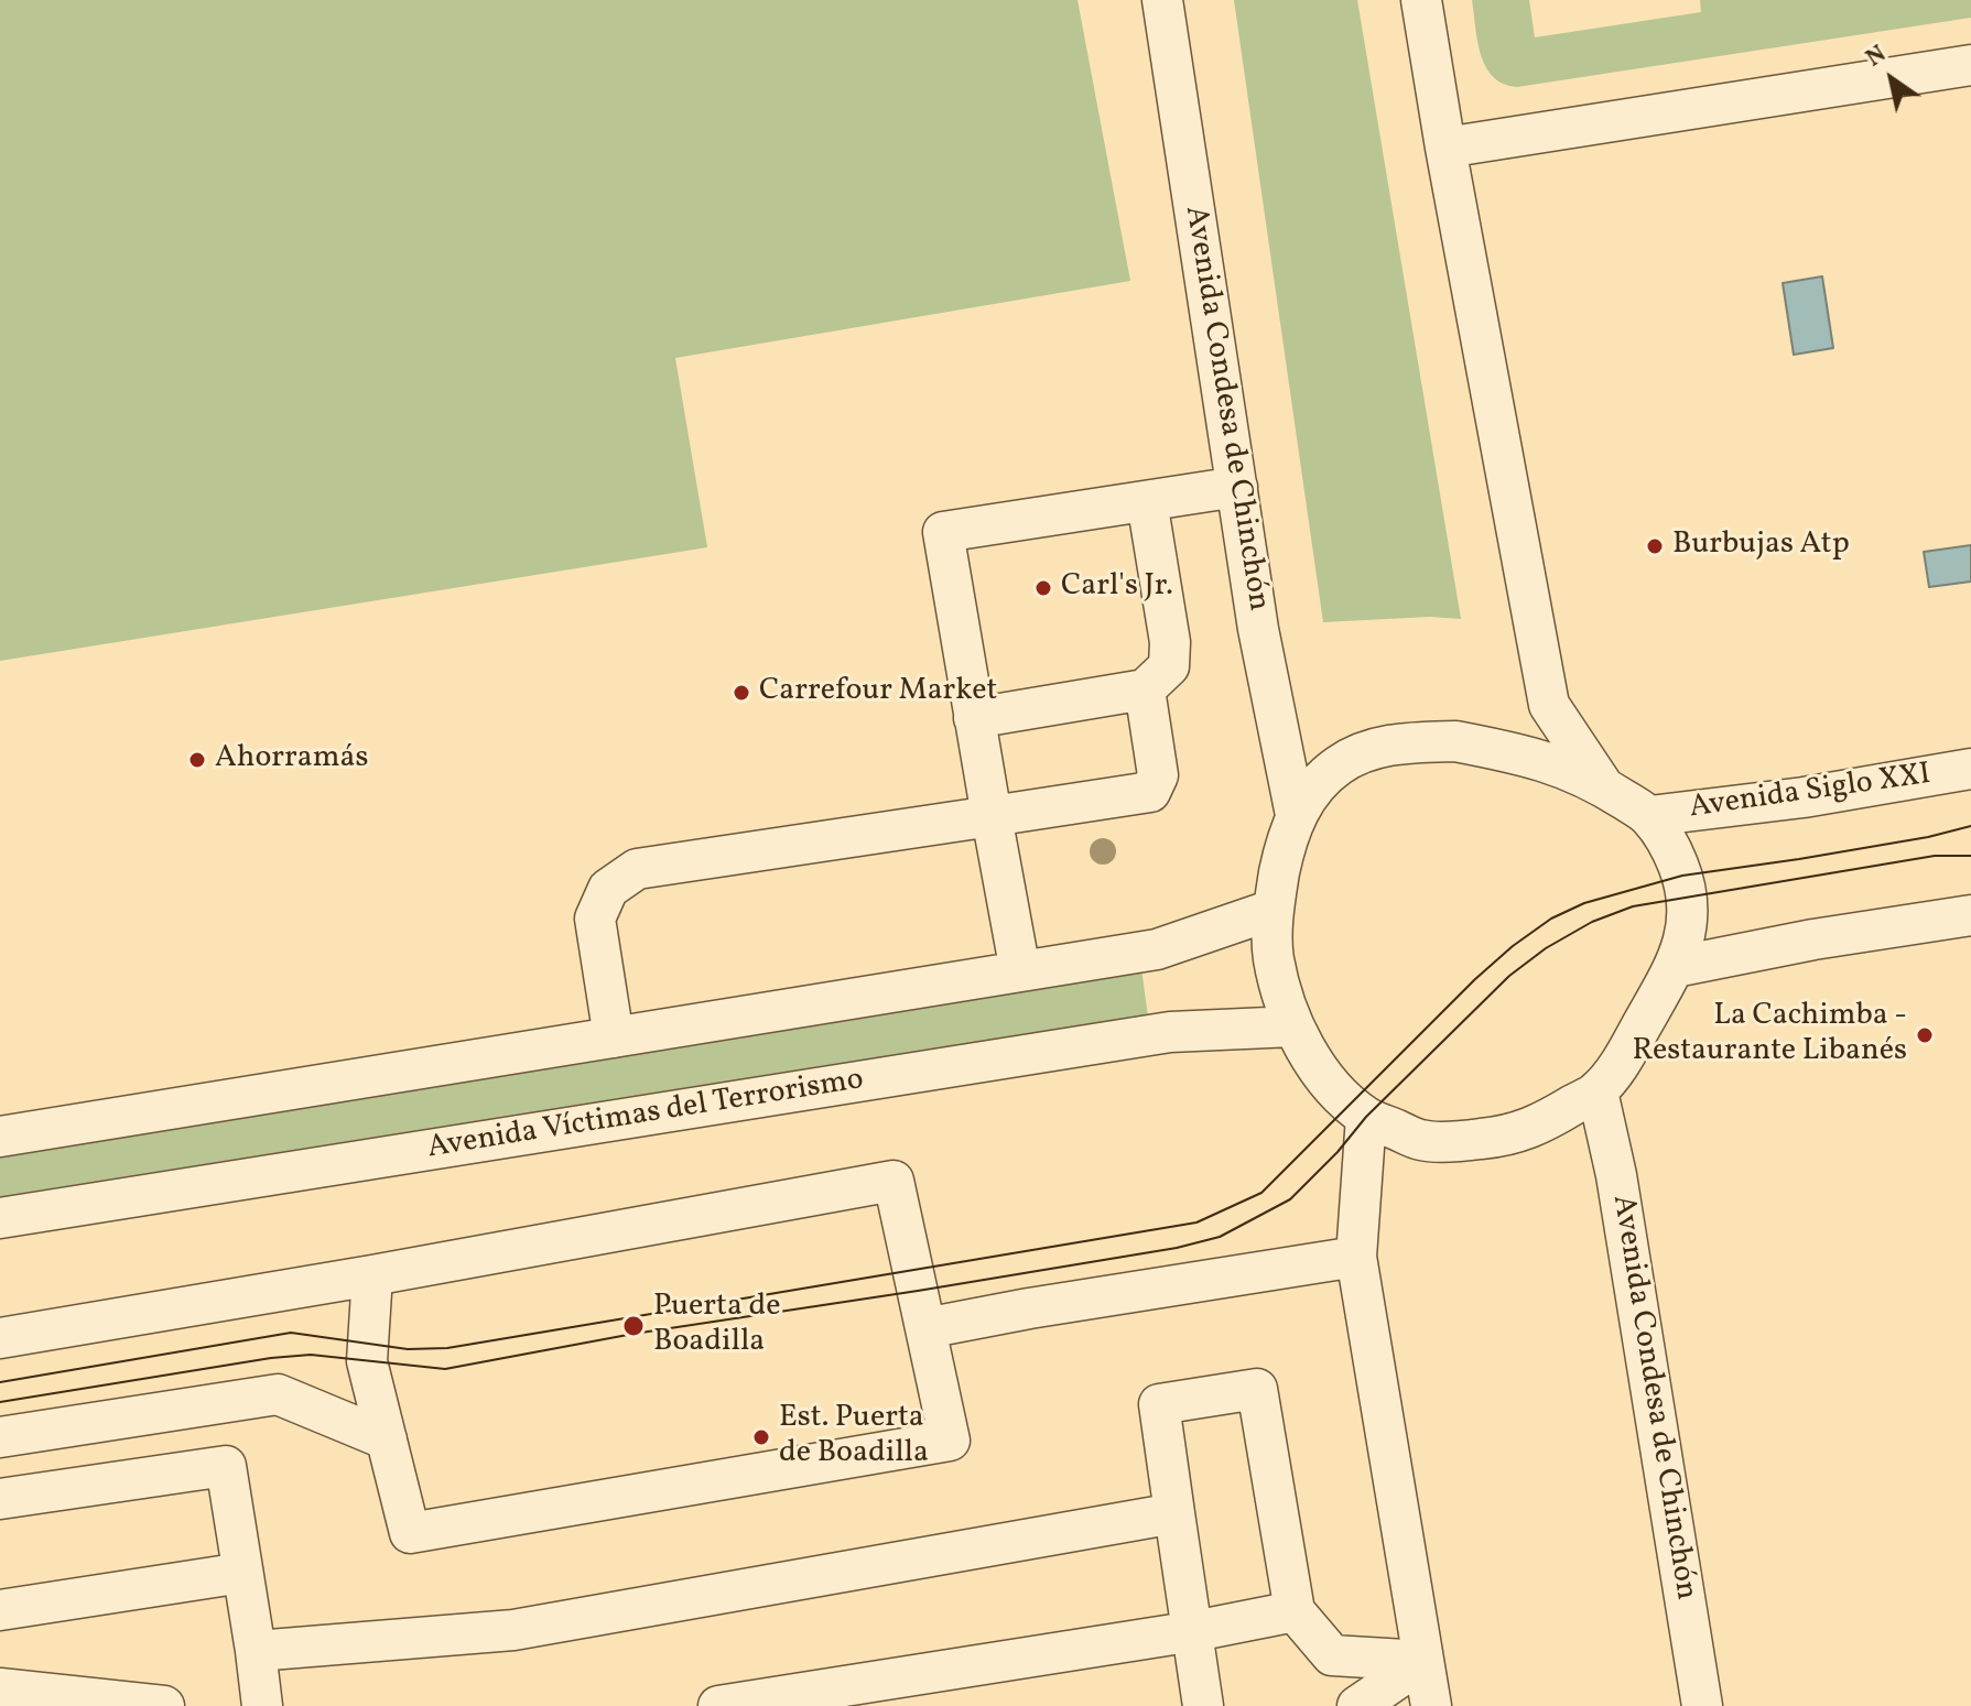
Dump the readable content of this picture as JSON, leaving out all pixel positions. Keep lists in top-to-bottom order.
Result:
{
  "streets": {
    "street": ["Avenida Condesa de Chinchón", "Avenida Siglo XXI", "Avenida Víctimas del Terrorismo"]
  },
  "places": [
    "Burbujas Atp",
    "Carl's Jr.",
    "Carrefour Market",
    "Ahorramás",
    "La Cachimba - Restaurante Libanés",
    "Puerta de Boadilla",
    "Est. Puerta de Boadilla"
  ],
  "north": "top left"
}
